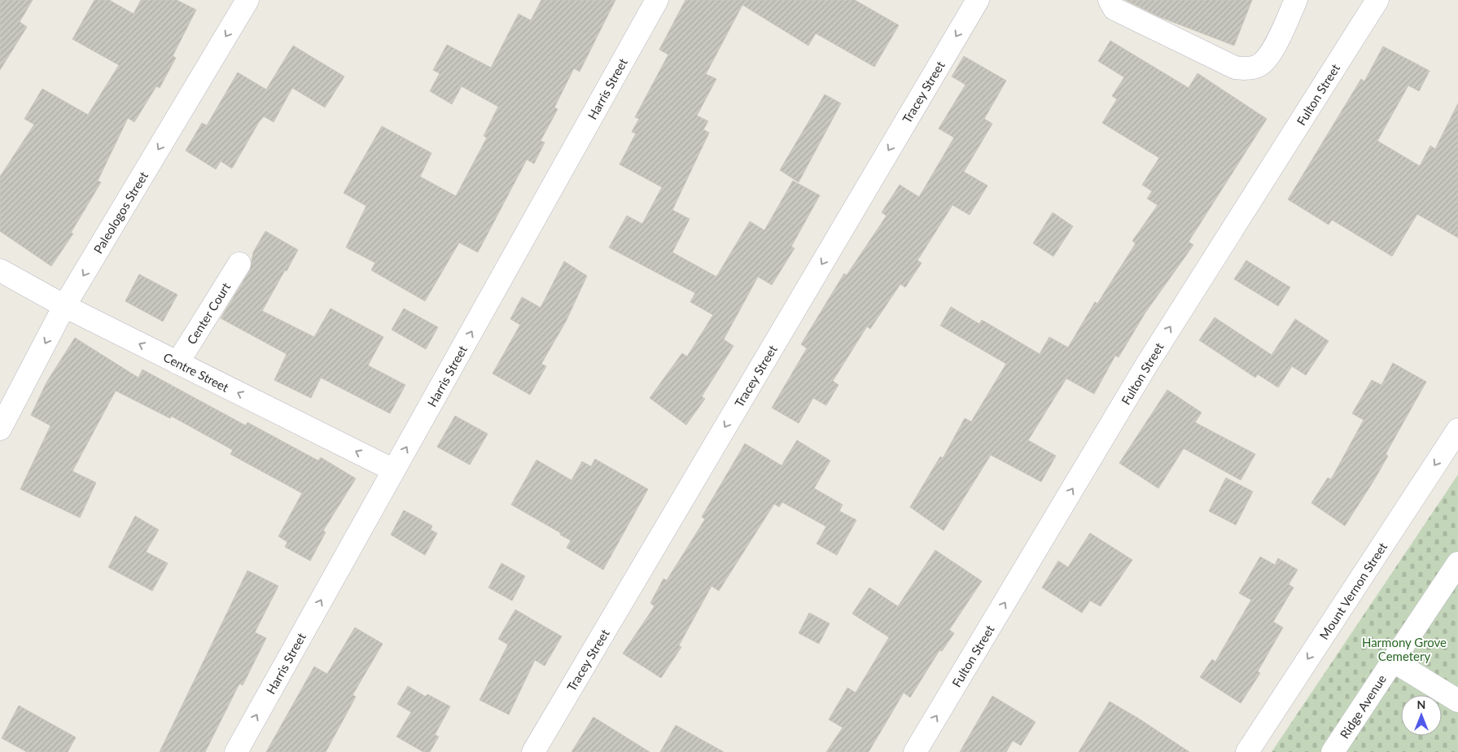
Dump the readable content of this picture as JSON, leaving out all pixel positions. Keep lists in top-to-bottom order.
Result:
{
  "streets": {
    "street": [
      "Harris Street",
      "Tracey Street",
      "Fulton Street",
      "Paleologos Street",
      "Center Court",
      "Centre Street",
      "Mount Vernon Street",
      "Ridge Avenue"
    ]
  },
  "crossings": [
    ["Harris Street", "Centre Street"],
    ["Paleologos Street", "Centre Street"],
    ["Center Court", "Centre Street"]
  ],
  "one_way": [
    "Harris Street",
    "Tracey Street",
    "Fulton Street",
    "Paleologos Street",
    "Centre Street",
    "Mount Vernon Street"
  ],
  "parks": ["Harmony Grove Cemetery"],
  "north": "top"
}
